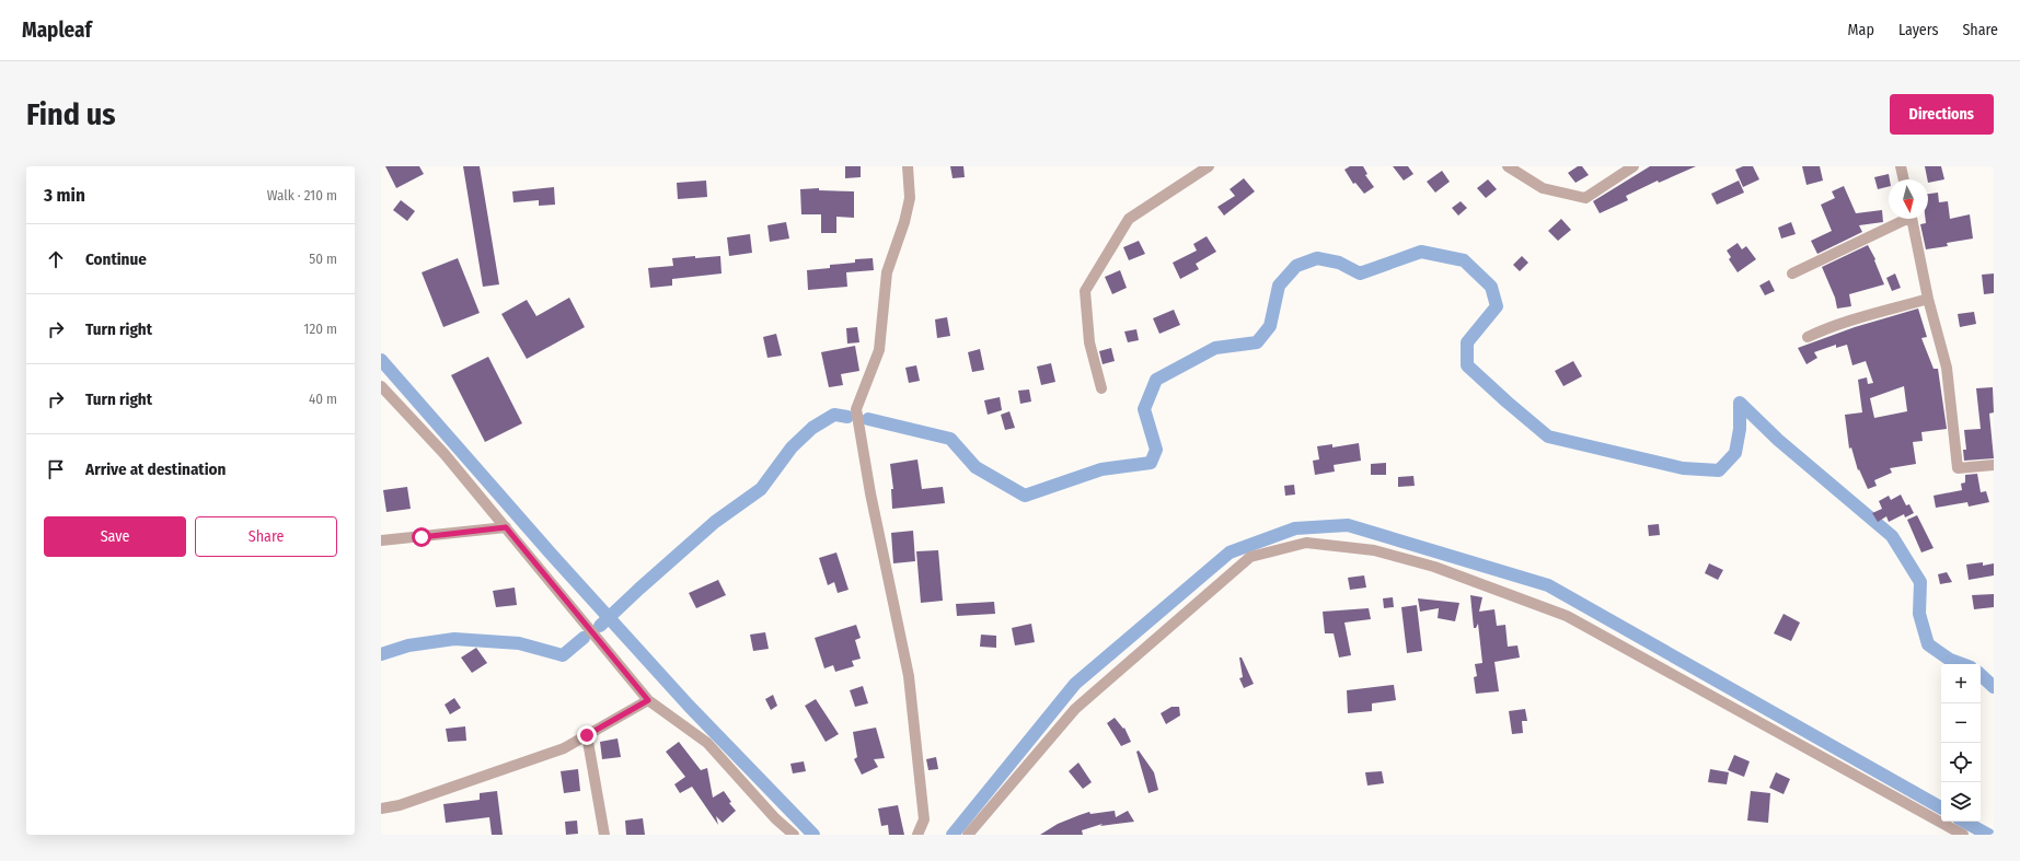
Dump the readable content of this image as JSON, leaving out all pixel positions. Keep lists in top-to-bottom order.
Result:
{
  "north": "bottom",
  "page": {
    "header": "Mapleaf",
    "nav": ["Map", "Layers", "Share"],
    "buttons": [
      "Directions",
      ["Save", "Share"]
    ],
    "title": "Find us",
    "heading": ["3 min", "Walk · 210 m"],
    "list": [
      ["Continue", "50 m"],
      ["Turn right", "120 m"],
      ["Turn right", "40 m"],
      "Arrive at destination"
    ],
    "map_buttons": ["+", "−"]
  }
}
